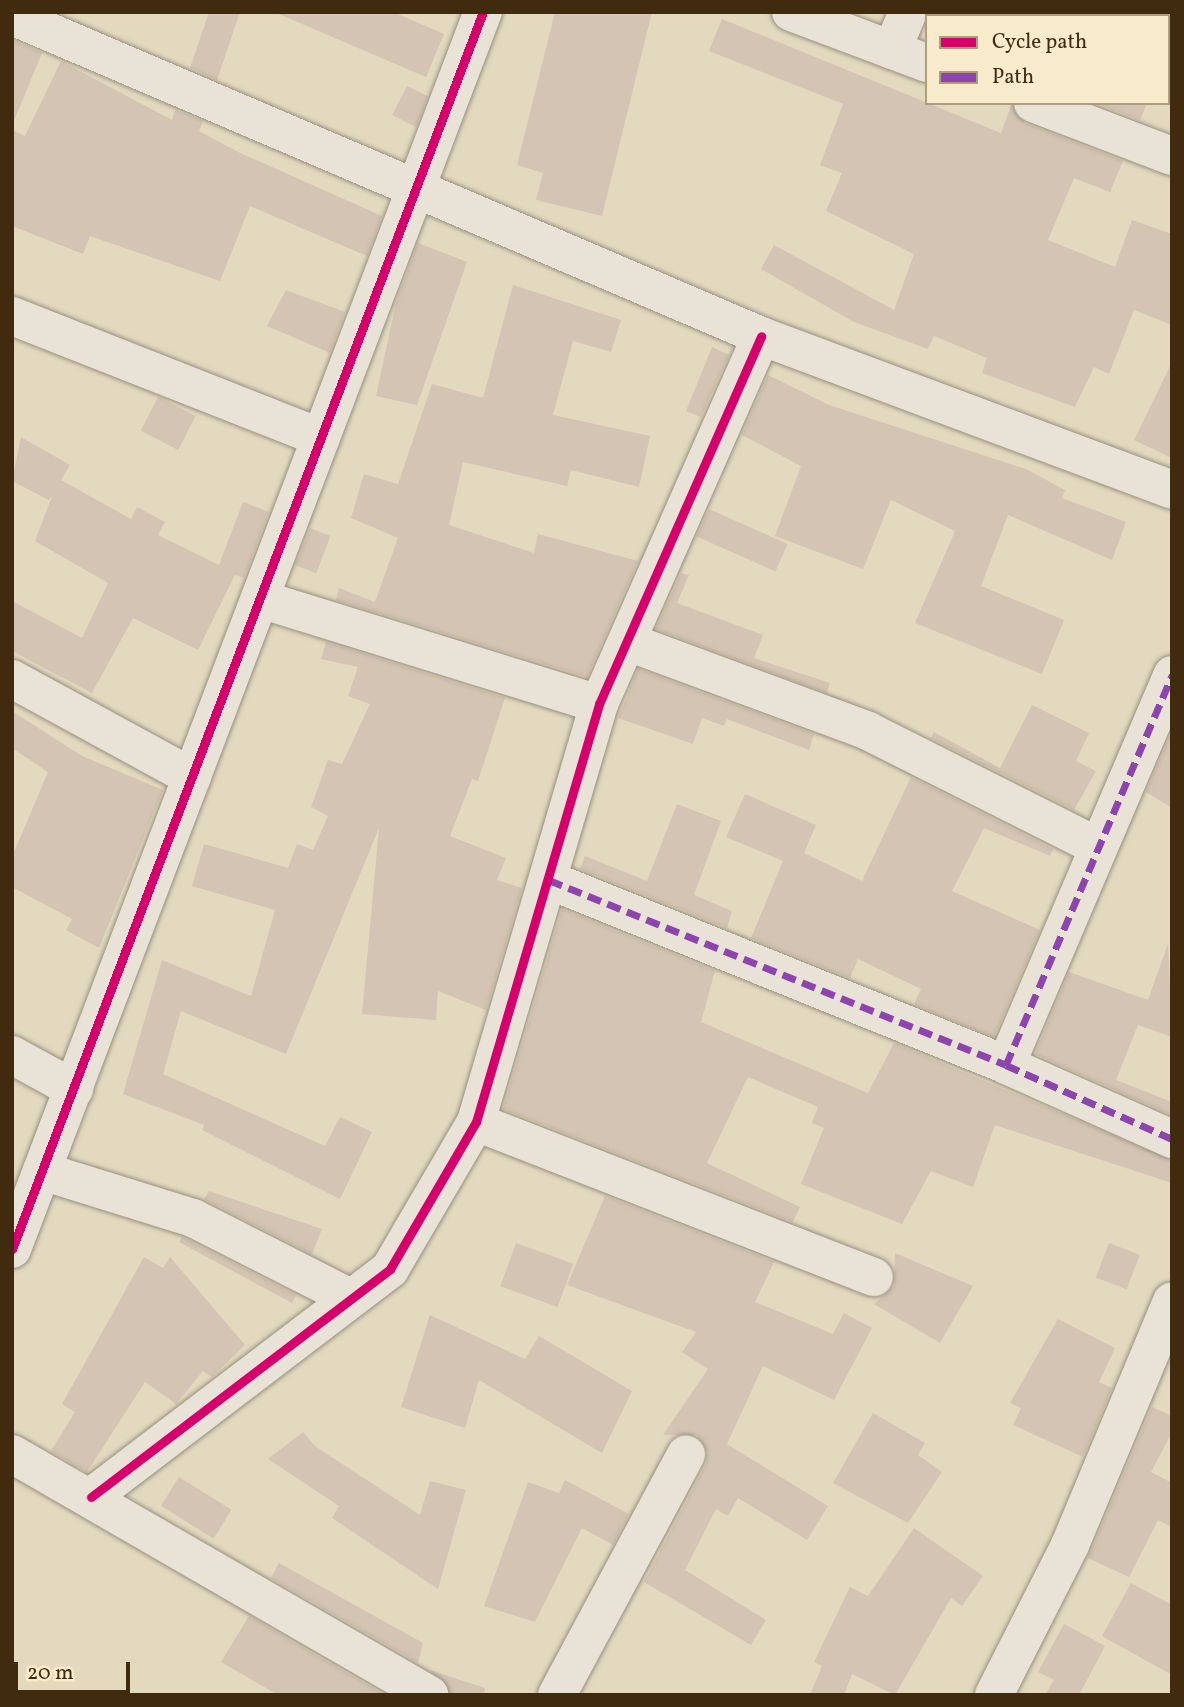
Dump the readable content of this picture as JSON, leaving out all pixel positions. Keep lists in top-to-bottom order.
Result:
{
  "legend": ["Cycle path", "Path"],
  "scale_bar": "20 m"
}
